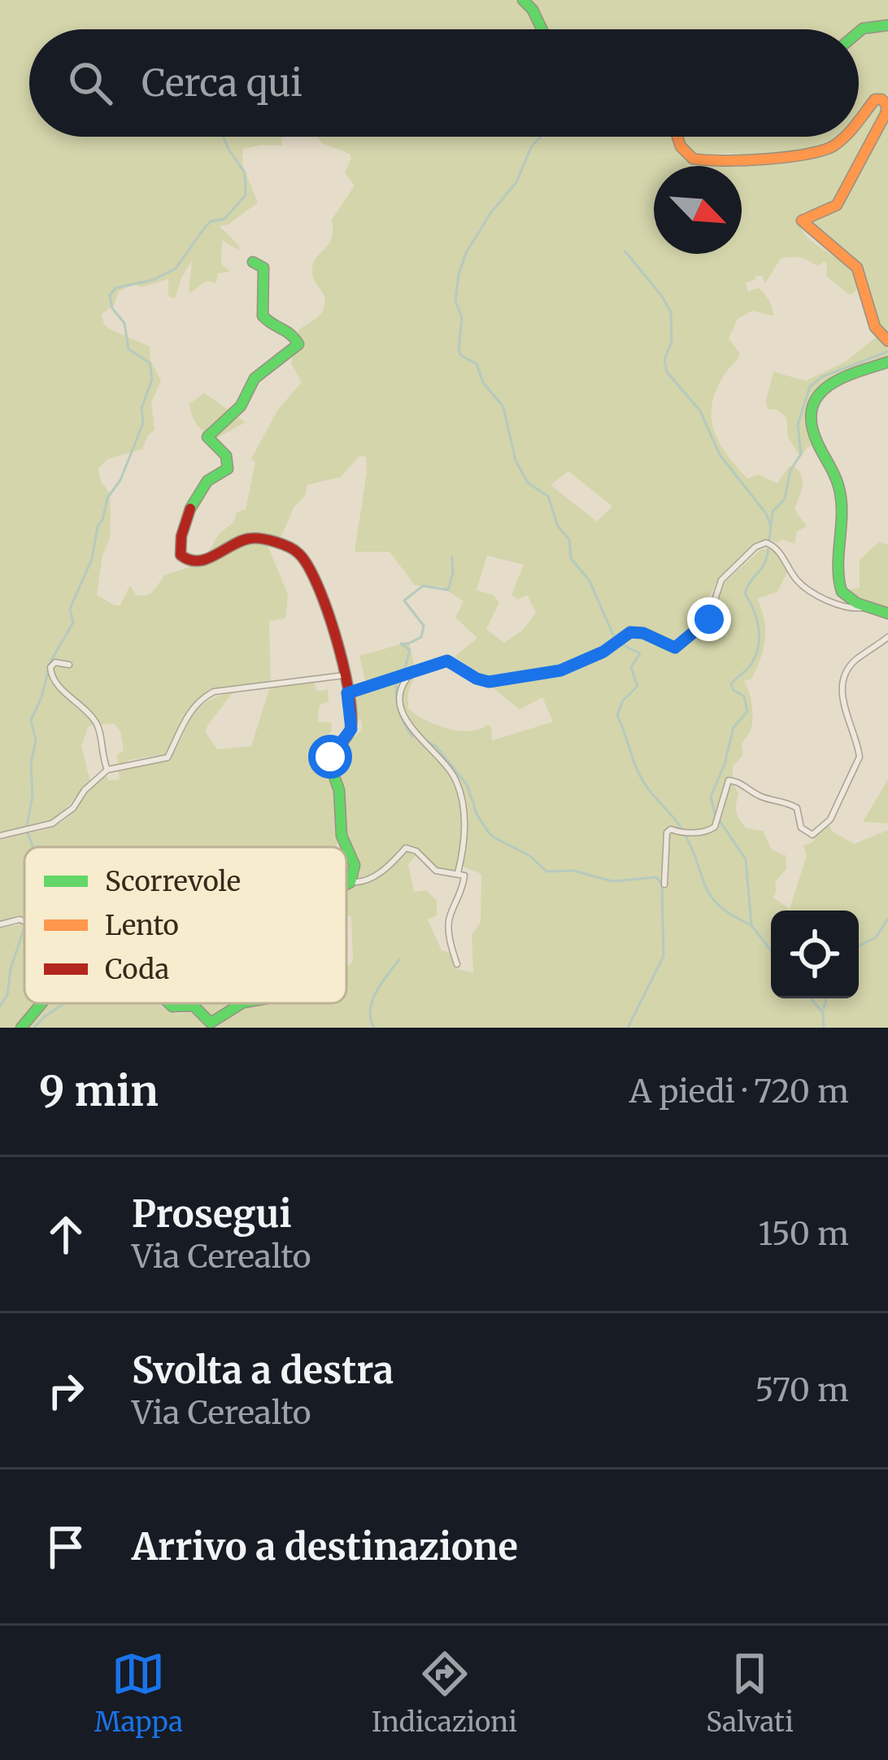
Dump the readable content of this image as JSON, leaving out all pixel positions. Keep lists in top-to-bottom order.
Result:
{
  "legend": ["Scorrevole", "Lento", "Coda"],
  "north": "bottom right",
  "page": {
    "search": "Cerca qui",
    "heading": ["9 min", "A piedi · 720 m"],
    "list": [
      ["Prosegui", "Via Cerealto", "150 m"],
      ["Svolta a destra", "Via Cerealto", "570 m"],
      "Arrivo a destinazione"
    ],
    "nav": ["Mappa", "Indicazioni", "Salvati"]
  }
}
